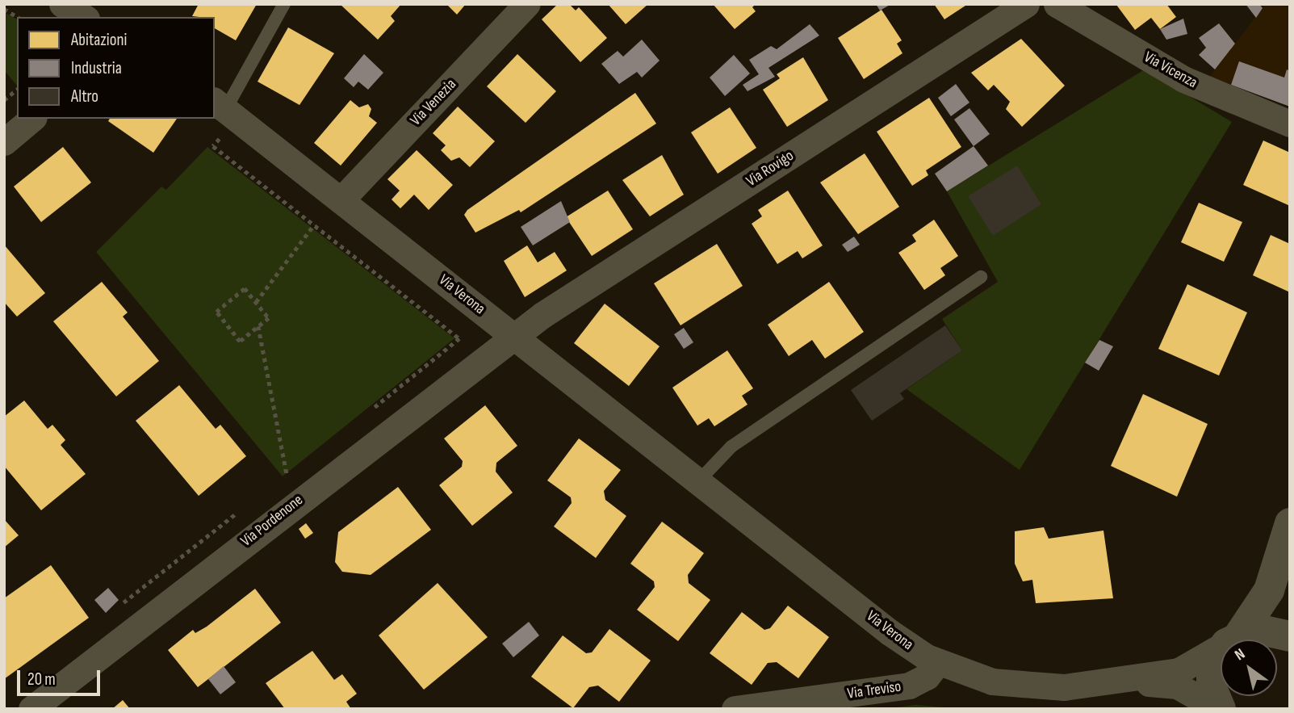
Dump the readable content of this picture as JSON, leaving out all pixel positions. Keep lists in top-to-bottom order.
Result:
{
  "streets": {
    "street": [
      "Via Vicenza",
      "Via Venezia",
      "Via Rovigo",
      "Via Verona",
      "Via Pordenone",
      "Via Treviso"
    ]
  },
  "crossings": [
    ["Via Venezia", "Via Verona"],
    ["Via Rovigo", "Via Verona"],
    ["Via Rovigo", "Via Pordenone"],
    ["Via Verona", "Via Pordenone"],
    ["Via Verona", "Via Treviso"]
  ],
  "legend": ["Abitazioni", "Industria", "Altro"],
  "scale_bar": "20 m",
  "north": "top left"
}
